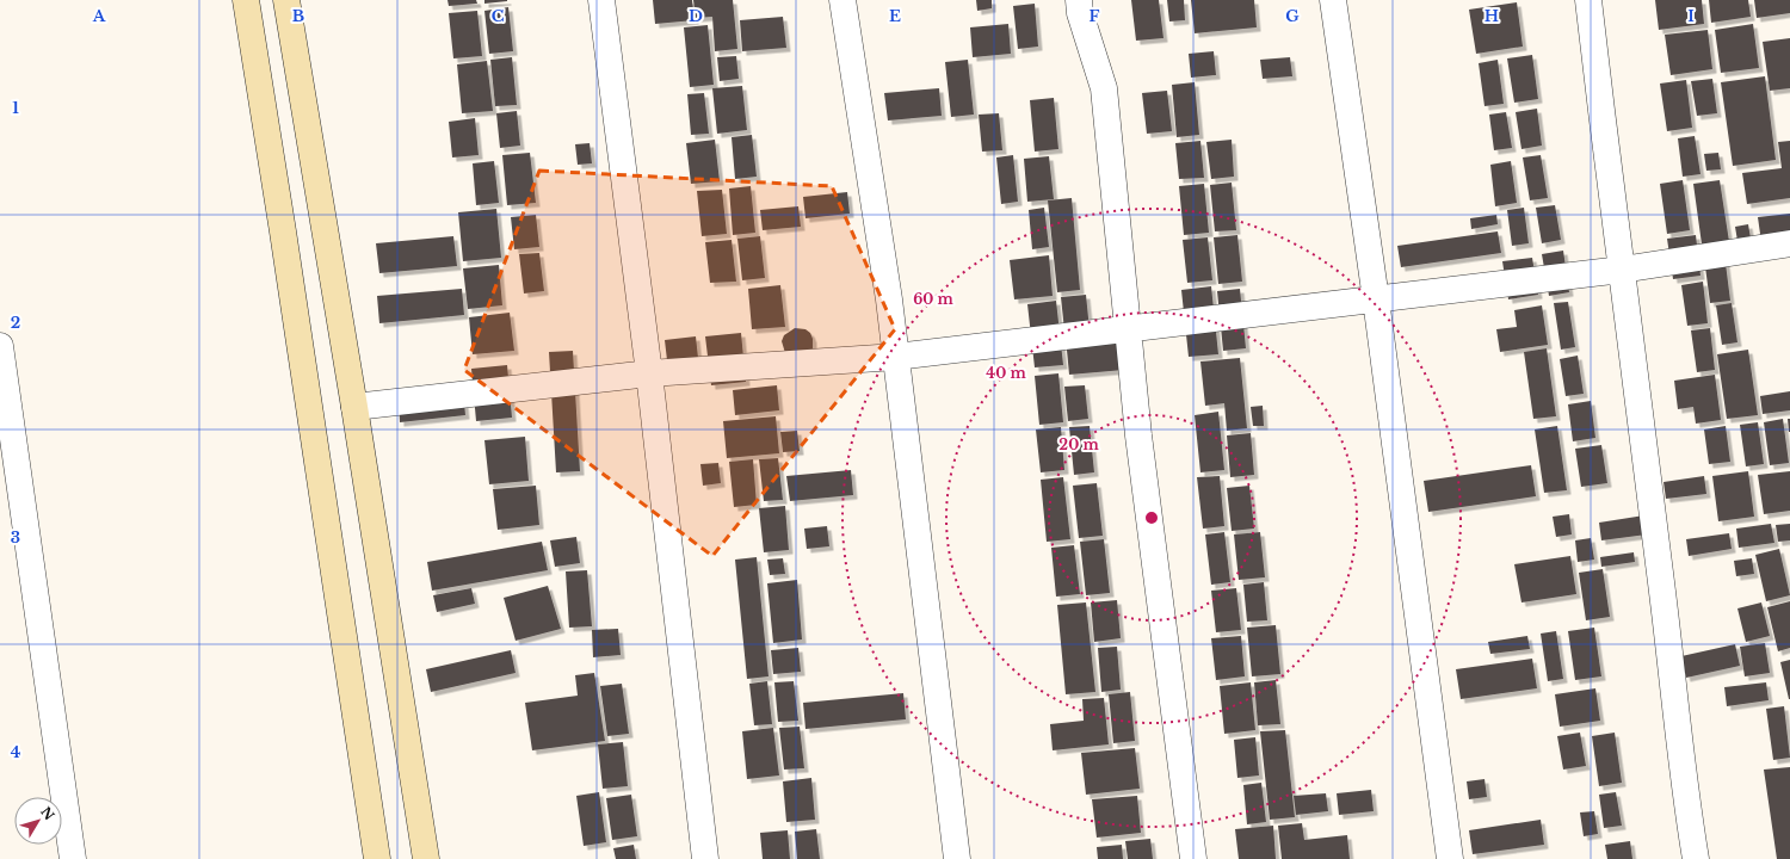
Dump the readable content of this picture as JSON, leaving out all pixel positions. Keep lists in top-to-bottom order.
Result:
{
  "north": "top right",
  "grid": {
    "columns": [
      "A",
      "B",
      "C",
      "D",
      "E",
      "F",
      "G",
      "H",
      "I"
    ],
    "rows": [
      "1",
      "2",
      "3",
      "4"
    ]
  },
  "rings": ["60 m", "40 m", "20 m"]
}
